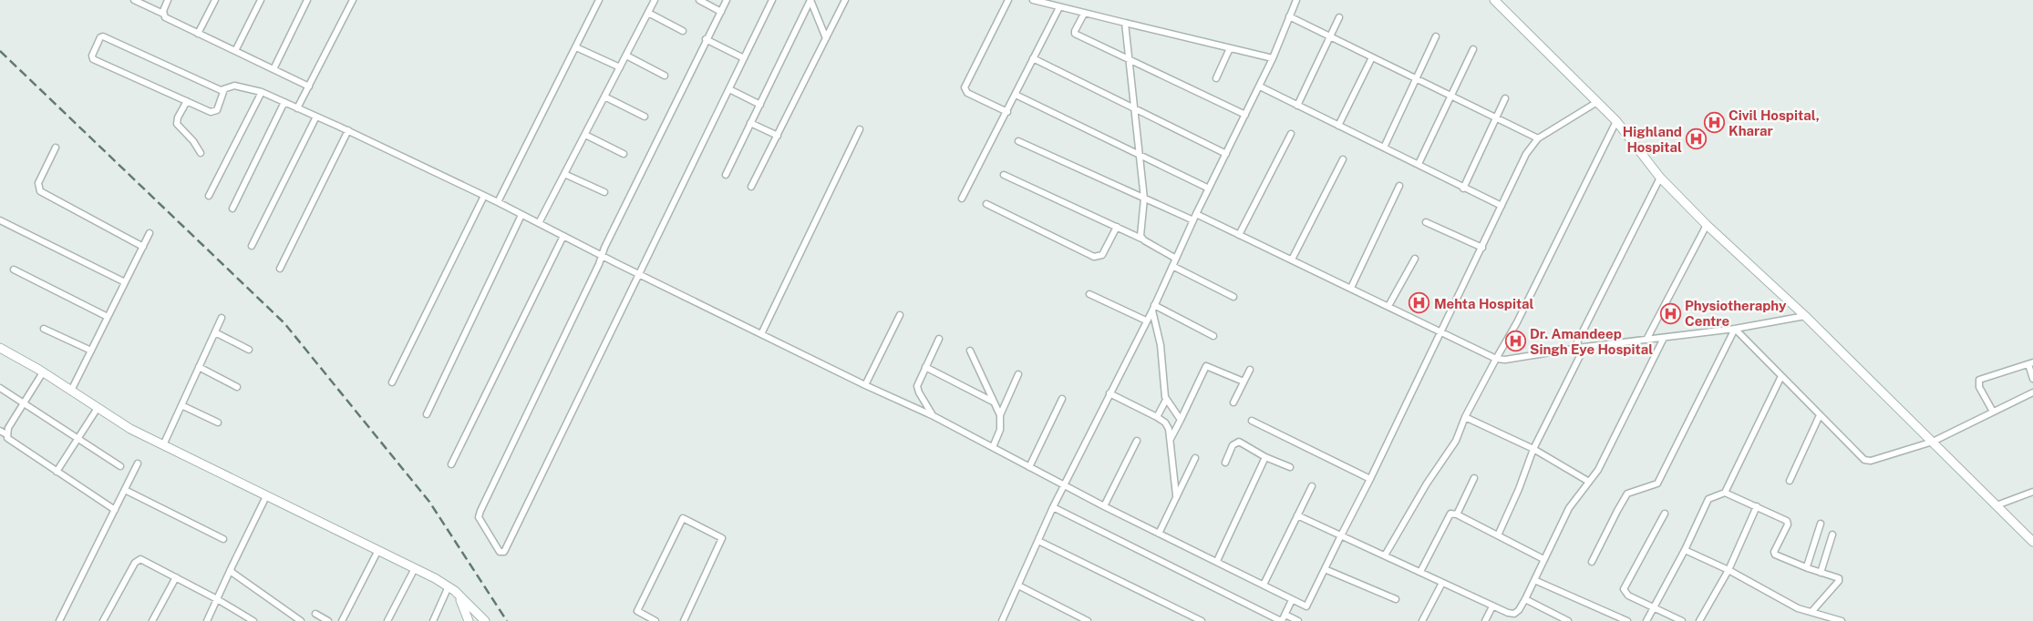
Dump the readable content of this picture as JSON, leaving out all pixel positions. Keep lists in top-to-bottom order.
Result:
{
  "places": {
    "hospital": [
      "Civil Hospital, Kharar",
      "Highland Hospital",
      "Mehta Hospital",
      "Physiotheraphy Centre",
      "Dr. Amandeep Singh Eye Hospital"
    ]
  }
}
